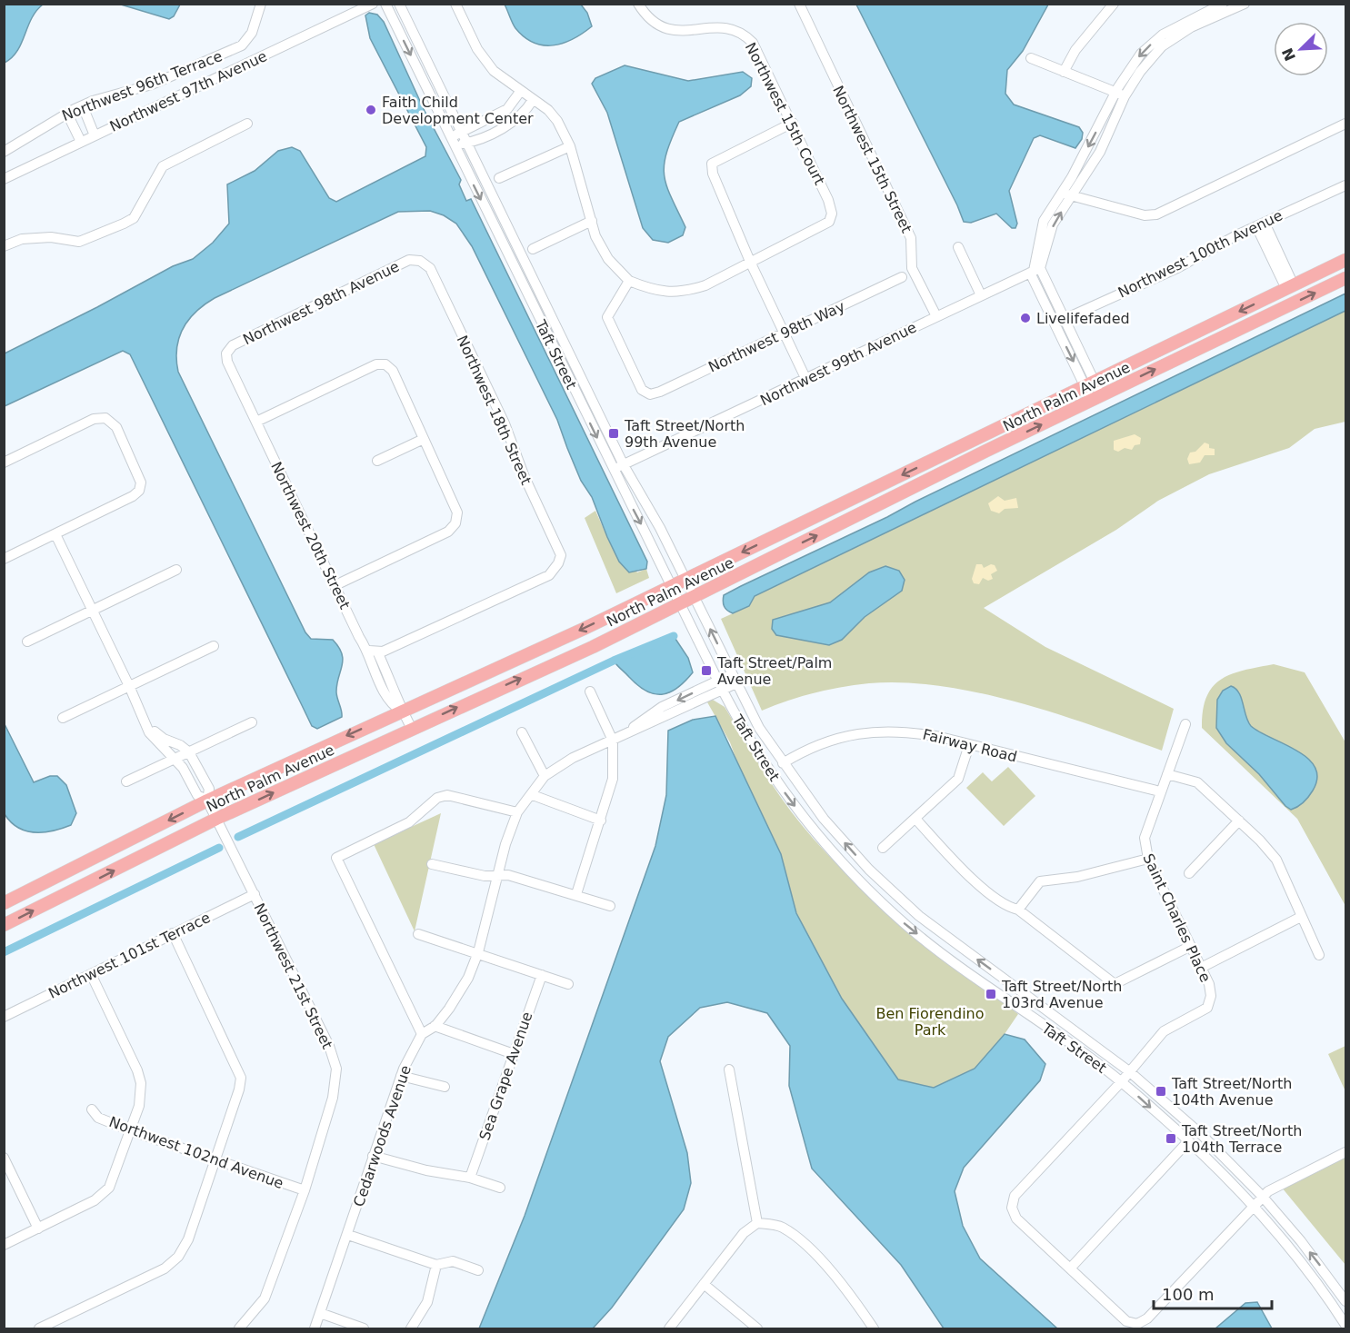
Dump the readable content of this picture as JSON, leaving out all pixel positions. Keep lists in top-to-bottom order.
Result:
{
  "streets": {
    "main road": ["North Palm Avenue"],
    "street": [
      "Northwest 96th Terrace",
      "Northwest 97th Avenue",
      "Northwest 15th Court",
      "Northwest 15th Street",
      "Northwest 100th Avenue",
      "Northwest 98th Avenue",
      "Northwest 98th Way",
      "Taft Street",
      "Northwest 99th Avenue",
      "Northwest 18th Street",
      "Northwest 20th Street",
      "Fairway Road",
      "Saint Charles Place",
      "Northwest 101st Terrace",
      "Northwest 21st Street",
      "Sea Grape Avenue",
      "Cedarwoods Avenue",
      "Northwest 102nd Avenue"
    ]
  },
  "crossings": [
    ["Northwest 15th Street", "Northwest 99th Avenue"],
    ["Northwest 98th Avenue", "Northwest 18th Street"],
    ["Northwest 98th Avenue", "Northwest 20th Street"],
    ["Taft Street", "Northwest 99th Avenue"],
    ["Taft Street", "North Palm Avenue"],
    ["Taft Street", "Fairway Road"],
    ["Taft Street", "Saint Charles Place"],
    ["North Palm Avenue", "Northwest 20th Street"],
    ["North Palm Avenue", "Northwest 21st Street"],
    ["Northwest 18th Street", "Northwest 20th Street"],
    ["Fairway Road", "Saint Charles Place"],
    ["Northwest 101st Terrace", "Northwest 21st Street"],
    ["Northwest 21st Street", "Northwest 102nd Avenue"]
  ],
  "parks": ["Ben Fiorendino Park"],
  "places": {
    "other": ["Faith Child Development Center", "Livelifefaded"],
    "transit": [
      "Taft Street/North 99th Avenue",
      "Taft Street/Palm Avenue",
      "Taft Street/North 103rd Avenue",
      "Taft Street/North 104th Avenue",
      "Taft Street/North 104th Terrace"
    ]
  },
  "scale_bar": "100 m",
  "north": "bottom left"
}
